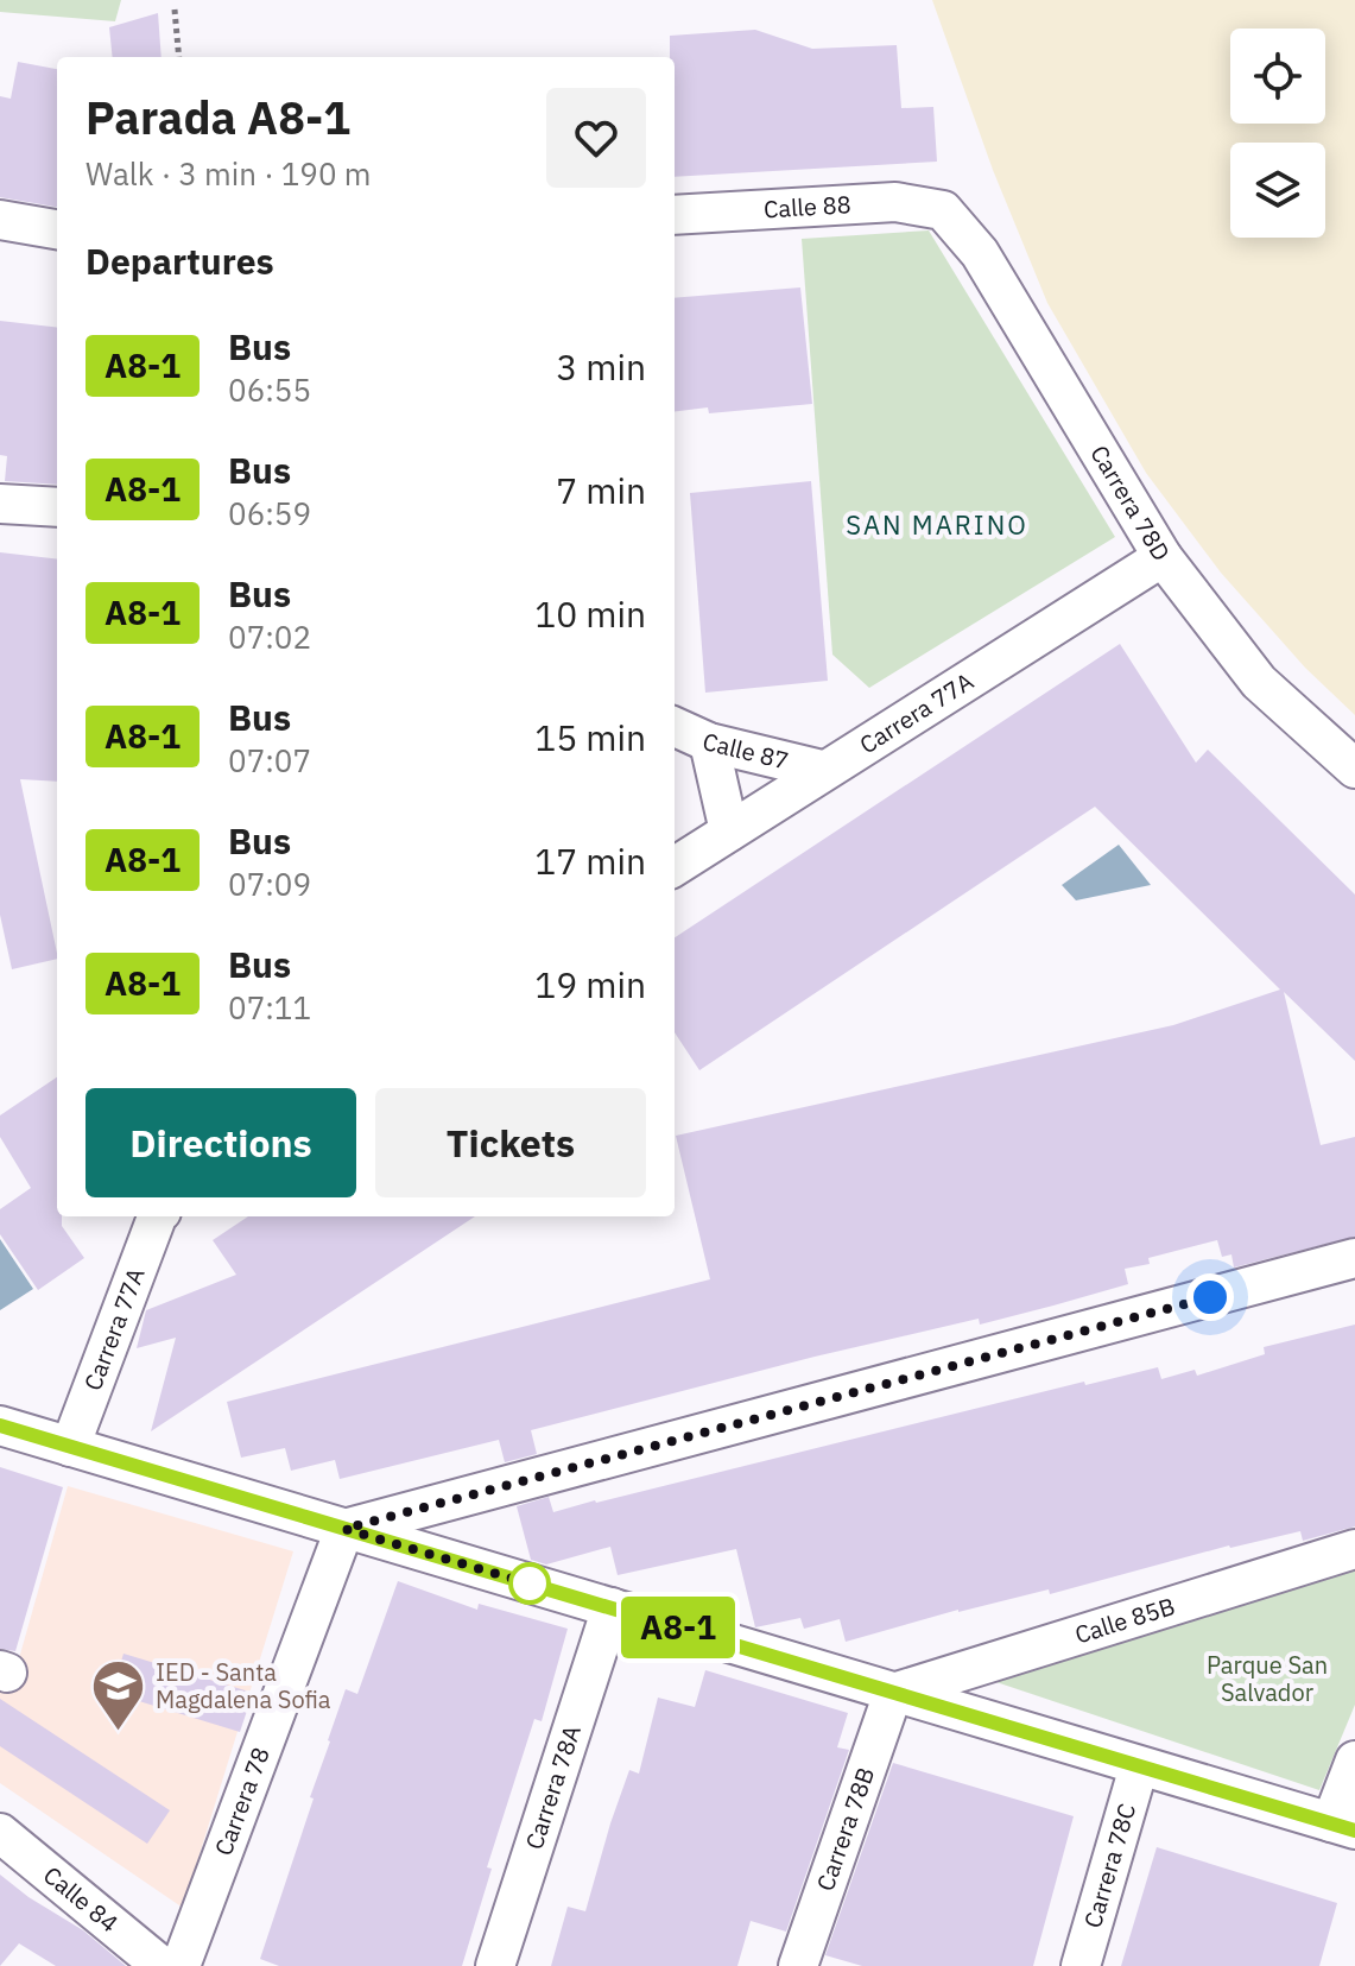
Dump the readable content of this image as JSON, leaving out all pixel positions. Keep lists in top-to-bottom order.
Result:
{
  "streets": {
    "street": [
      "Calle 88",
      "Carrera 78D",
      "Carrera 77A",
      "Calle 87",
      "Calle 85B",
      "Carrera 78A",
      "Carrera 78",
      "Carrera 78B",
      "Carrera 78C",
      "Calle 84"
    ]
  },
  "crossings": [
    ["Calle 88", "Carrera 78D"],
    ["Carrera 78D", "Carrera 77A"],
    ["Carrera 77A", "Calle 87"],
    ["Calle 85B", "Carrera 78B"]
  ],
  "districts": ["SAN MARINO"],
  "parks": ["Parque San Salvador"],
  "places": {
    "school or university": ["IED - Santa Magdalena Sofia"]
  },
  "lines": ["bus line A8-1"],
  "page": {
    "on_map": "A8-1",
    "heading": [
      ["Parada A8-1", "Walk · 3 min · 190 m"],
      "Departures"
    ],
    "list": [
      {
        "mark": "A8-1",
        "name": "Bus",
        "note": "06:55",
        "value": "3 min"
      },
      {
        "mark": "A8-1",
        "name": "Bus",
        "note": "06:59",
        "value": "7 min"
      },
      {
        "mark": "A8-1",
        "name": "Bus",
        "note": "07:02",
        "value": "10 min"
      },
      {
        "mark": "A8-1",
        "name": "Bus",
        "note": "07:07",
        "value": "15 min"
      },
      {
        "mark": "A8-1",
        "name": "Bus",
        "note": "07:09",
        "value": "17 min"
      },
      {
        "mark": "A8-1",
        "name": "Bus",
        "note": "07:11",
        "value": "19 min"
      }
    ],
    "buttons": ["Directions", "Tickets"]
  }
}
